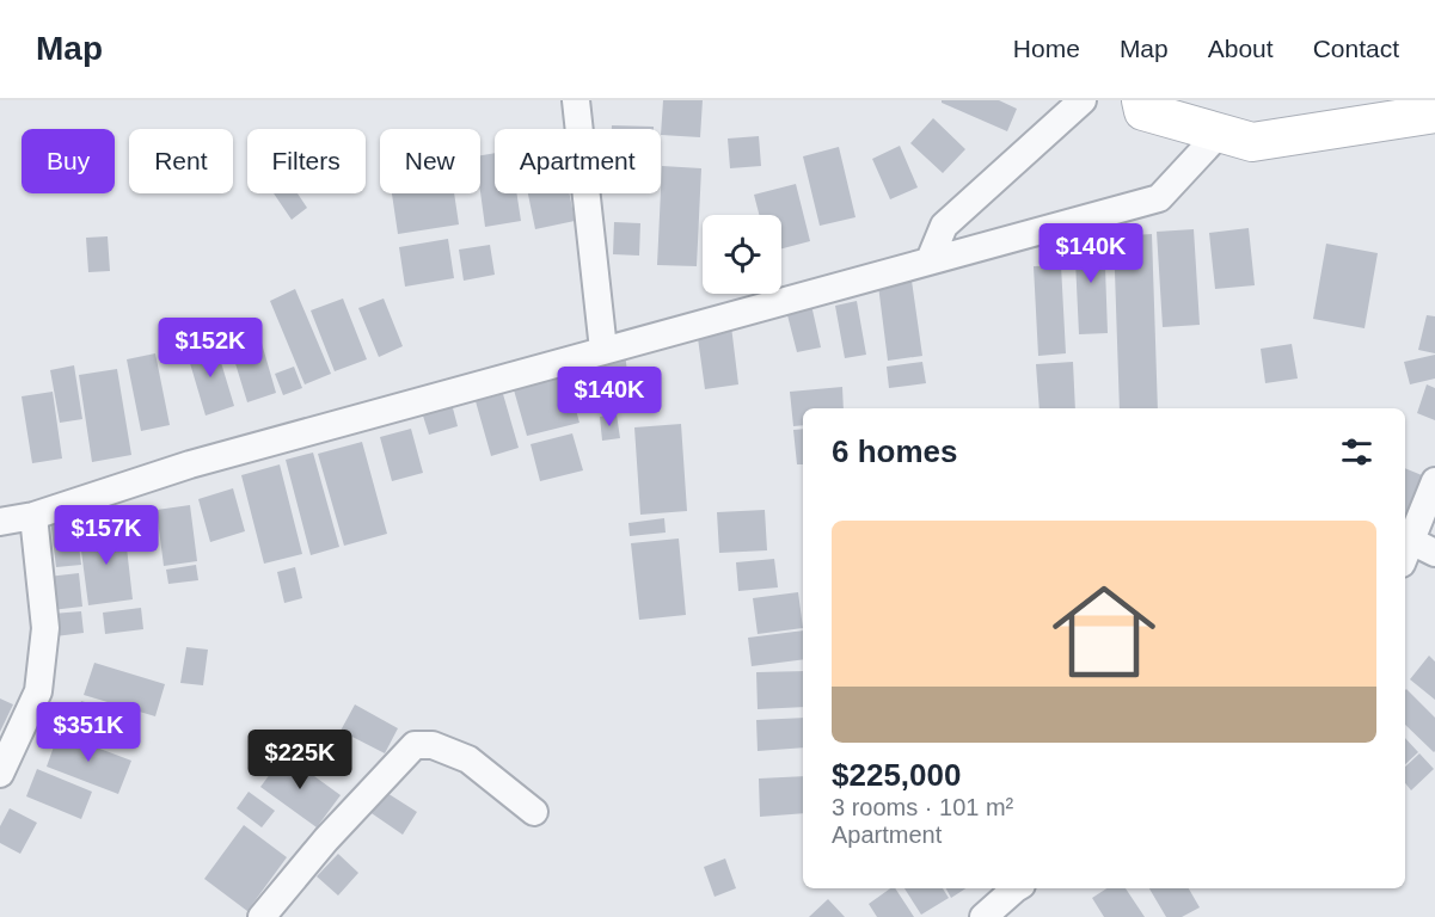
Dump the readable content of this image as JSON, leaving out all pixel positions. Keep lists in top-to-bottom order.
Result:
{
  "page": {
    "header": "Map",
    "nav": [
      "Home",
      "Map",
      "About",
      "Contact"
    ],
    "chip": [
      "Buy",
      "Rent",
      "Filters",
      "New",
      "Apartment"
    ],
    "price": [
      "$140K",
      "$152K",
      "$140K",
      "$157K",
      "$351K",
      "$225K"
    ],
    "heading": "6 homes",
    "list": [
      {
        "name": "$225,000",
        "note": "3 rooms · 101 m² · Apartment"
      }
    ]
  }
}
